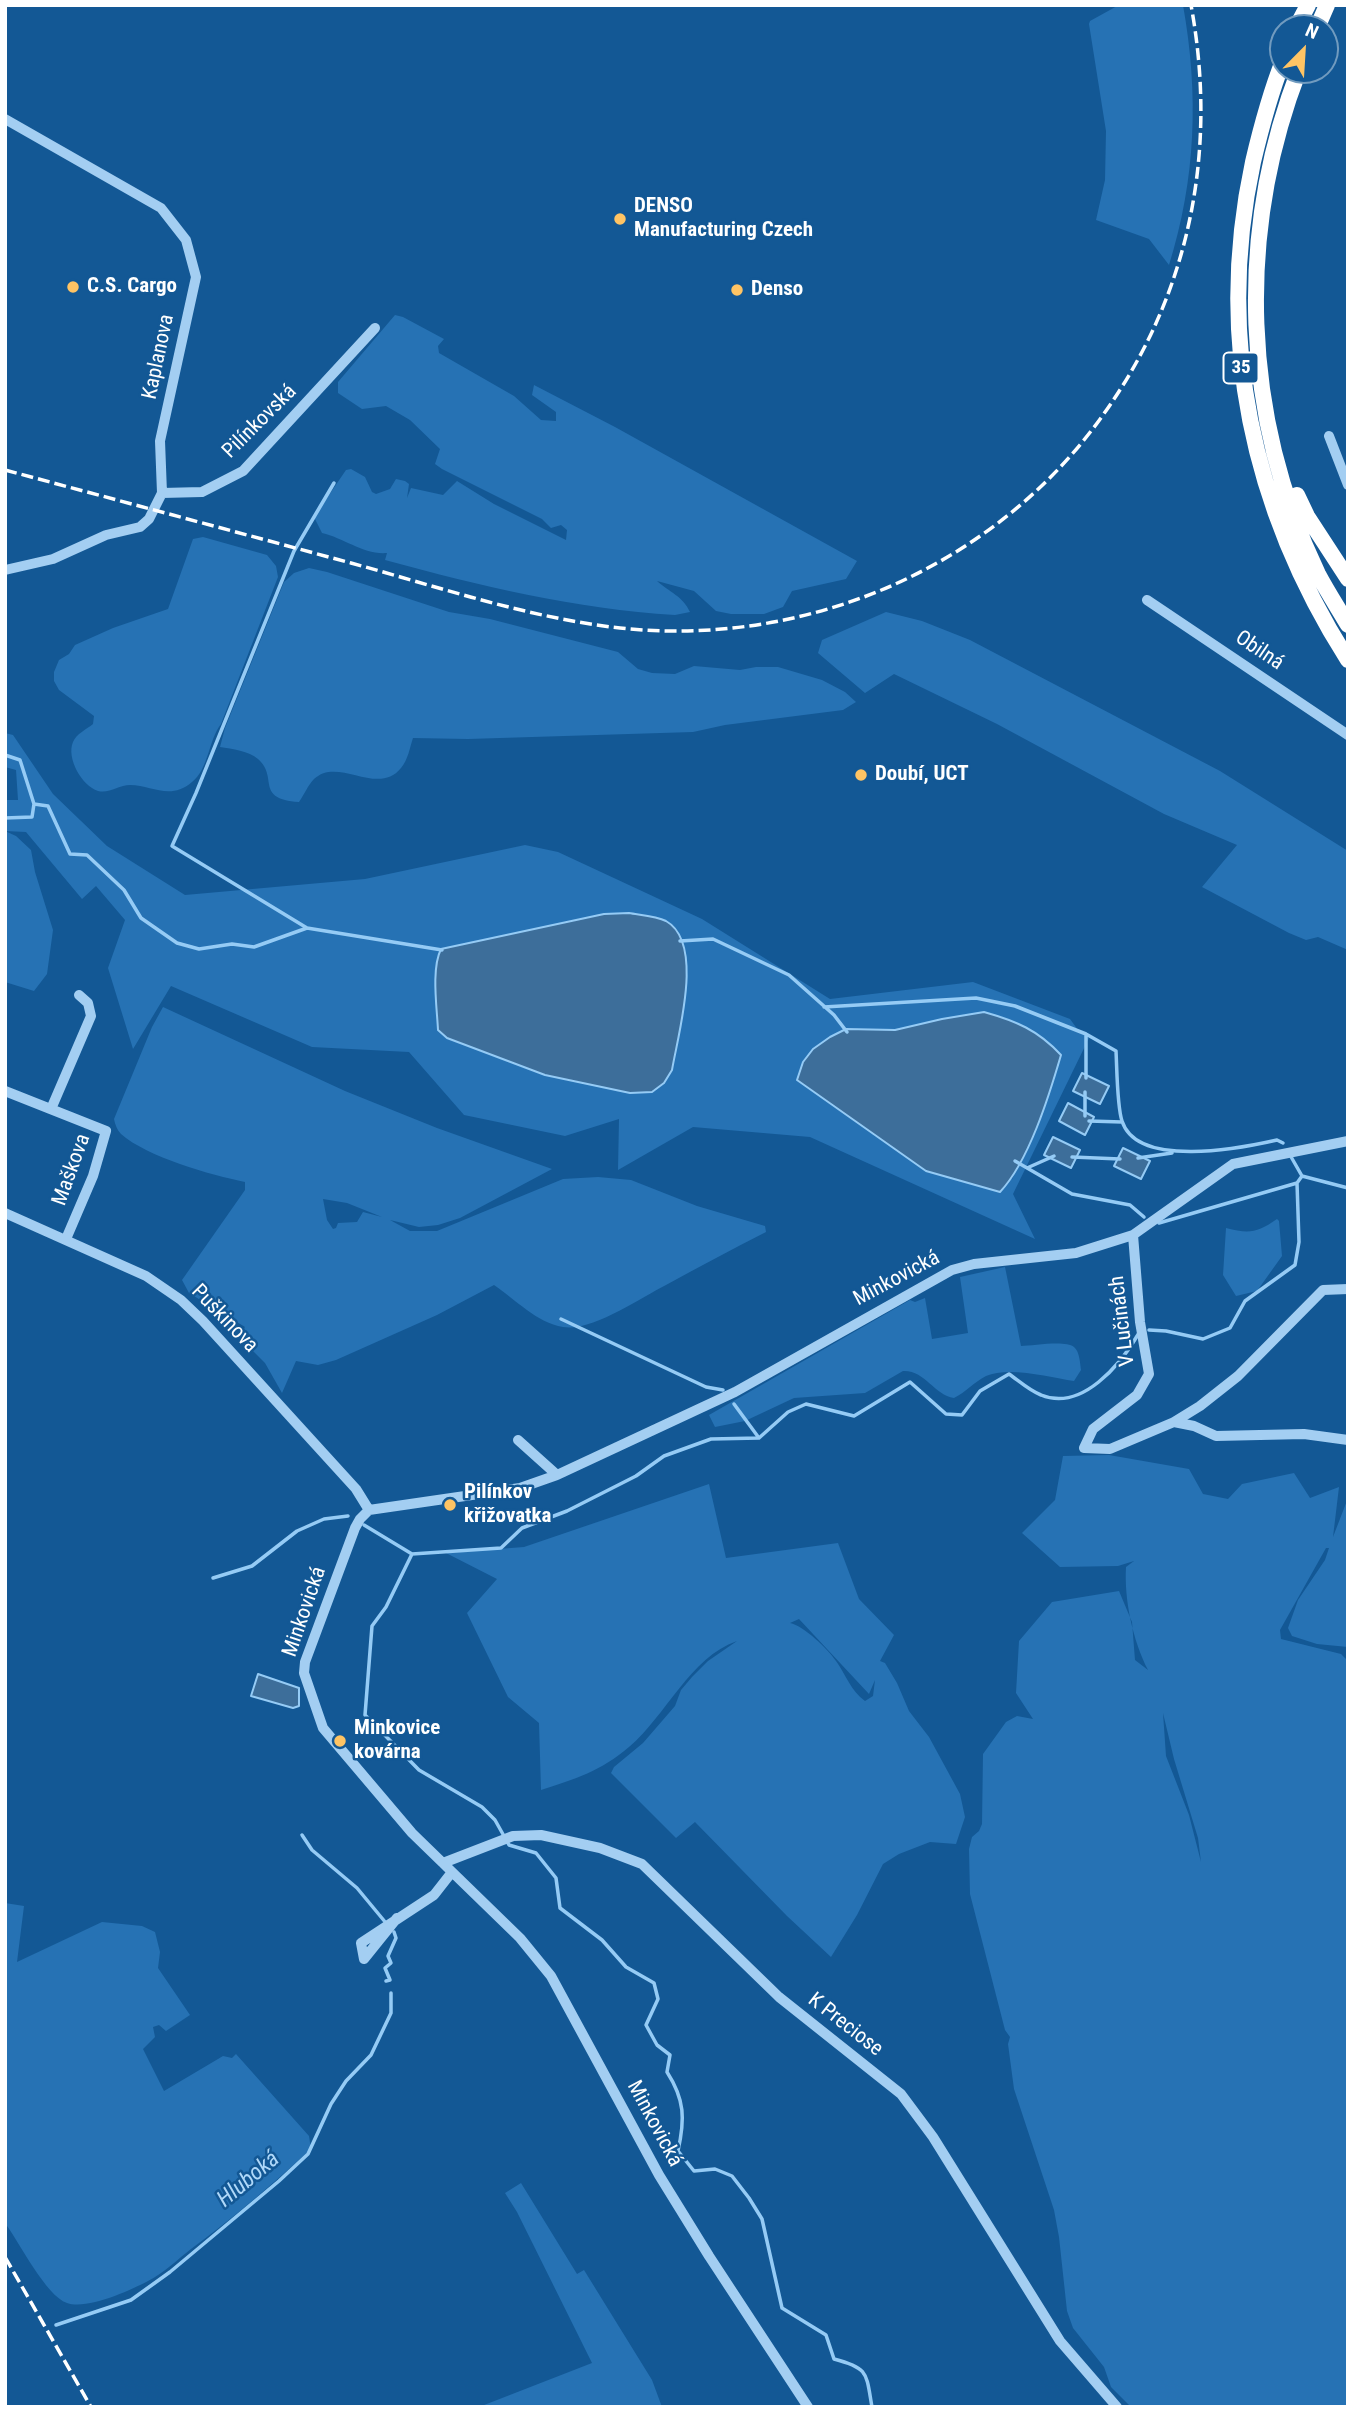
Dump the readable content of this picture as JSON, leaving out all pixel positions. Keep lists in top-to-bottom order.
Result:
{
  "streets": {
    "highway": ["35"],
    "street": [
      "Kaplanova",
      "Pilínkovská",
      "Obilná",
      "Maškova",
      "Minkovická",
      "Puškinova",
      "V Lučinách",
      "K Preciose"
    ]
  },
  "crossings": [
    ["Kaplanova", "Pilínkovská"],
    ["Maškova", "Puškinova"],
    ["Minkovická", "Puškinova"],
    ["Minkovická", "V Lučinách"],
    ["Minkovická", "K Preciose"]
  ],
  "water": ["Hluboká"],
  "places": [
    "DENSO Manufacturing Czech",
    "C.S. Cargo",
    "Denso",
    "Doubí, UCT",
    "Pilínkov křižovatka",
    "Minkovice kovárna"
  ],
  "north": "top right"
}
